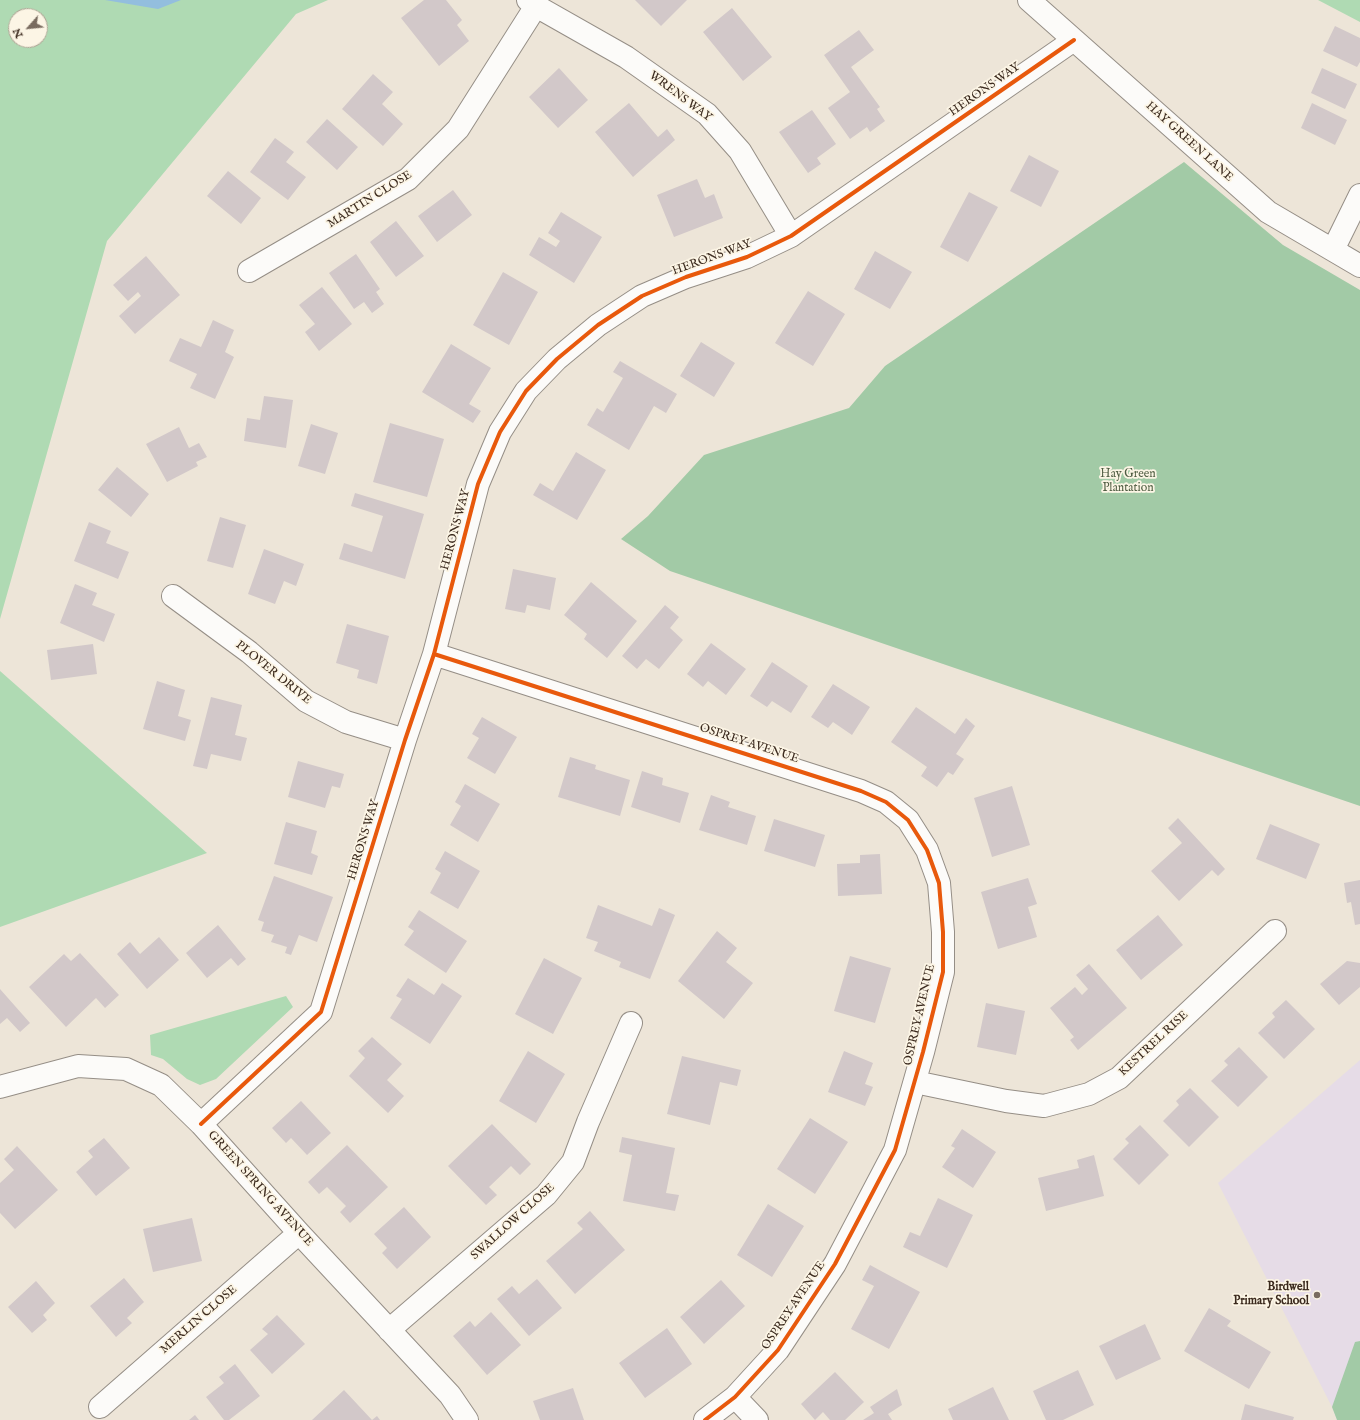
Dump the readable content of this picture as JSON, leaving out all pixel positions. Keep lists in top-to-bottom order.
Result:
{
  "streets": {
    "street": [
      "HERONS WAY",
      "WRENS WAY",
      "HAY GREEN LANE",
      "MARTIN CLOSE",
      "PLOVER DRIVE",
      "OSPREY AVENUE",
      "KESTREL RISE",
      "GREEN SPRING AVENUE",
      "SWALLOW CLOSE",
      "MERLIN CLOSE"
    ]
  },
  "crossings": [
    ["HERONS WAY", "WRENS WAY"],
    ["HERONS WAY", "HAY GREEN LANE"],
    ["HERONS WAY", "PLOVER DRIVE"],
    ["HERONS WAY", "OSPREY AVENUE"],
    ["HERONS WAY", "GREEN SPRING AVENUE"],
    ["WRENS WAY", "MARTIN CLOSE"],
    ["OSPREY AVENUE", "KESTREL RISE"],
    ["GREEN SPRING AVENUE", "SWALLOW CLOSE"],
    ["GREEN SPRING AVENUE", "MERLIN CLOSE"]
  ],
  "parks": ["Hay Green Plantation"],
  "places": ["Birdwell Primary School"],
  "north": "bottom left"
}
